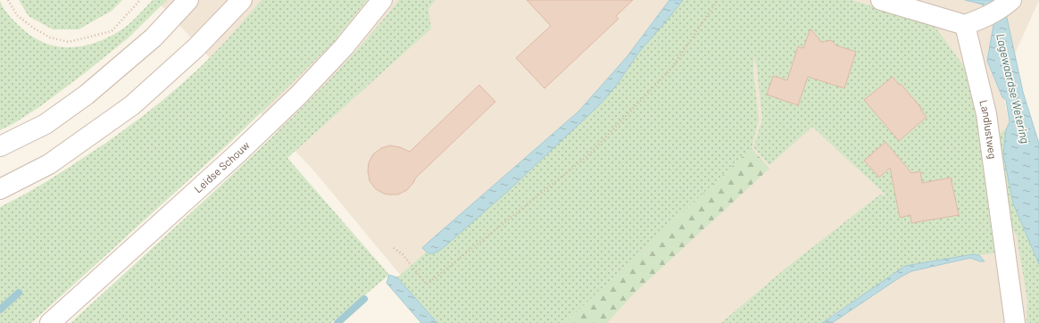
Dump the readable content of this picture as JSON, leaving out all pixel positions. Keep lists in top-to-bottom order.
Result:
{
  "streets": {
    "street": ["Landlustweg", "Leidse Schouw"]
  },
  "water": ["Lagewaardse Wetering"]
}
